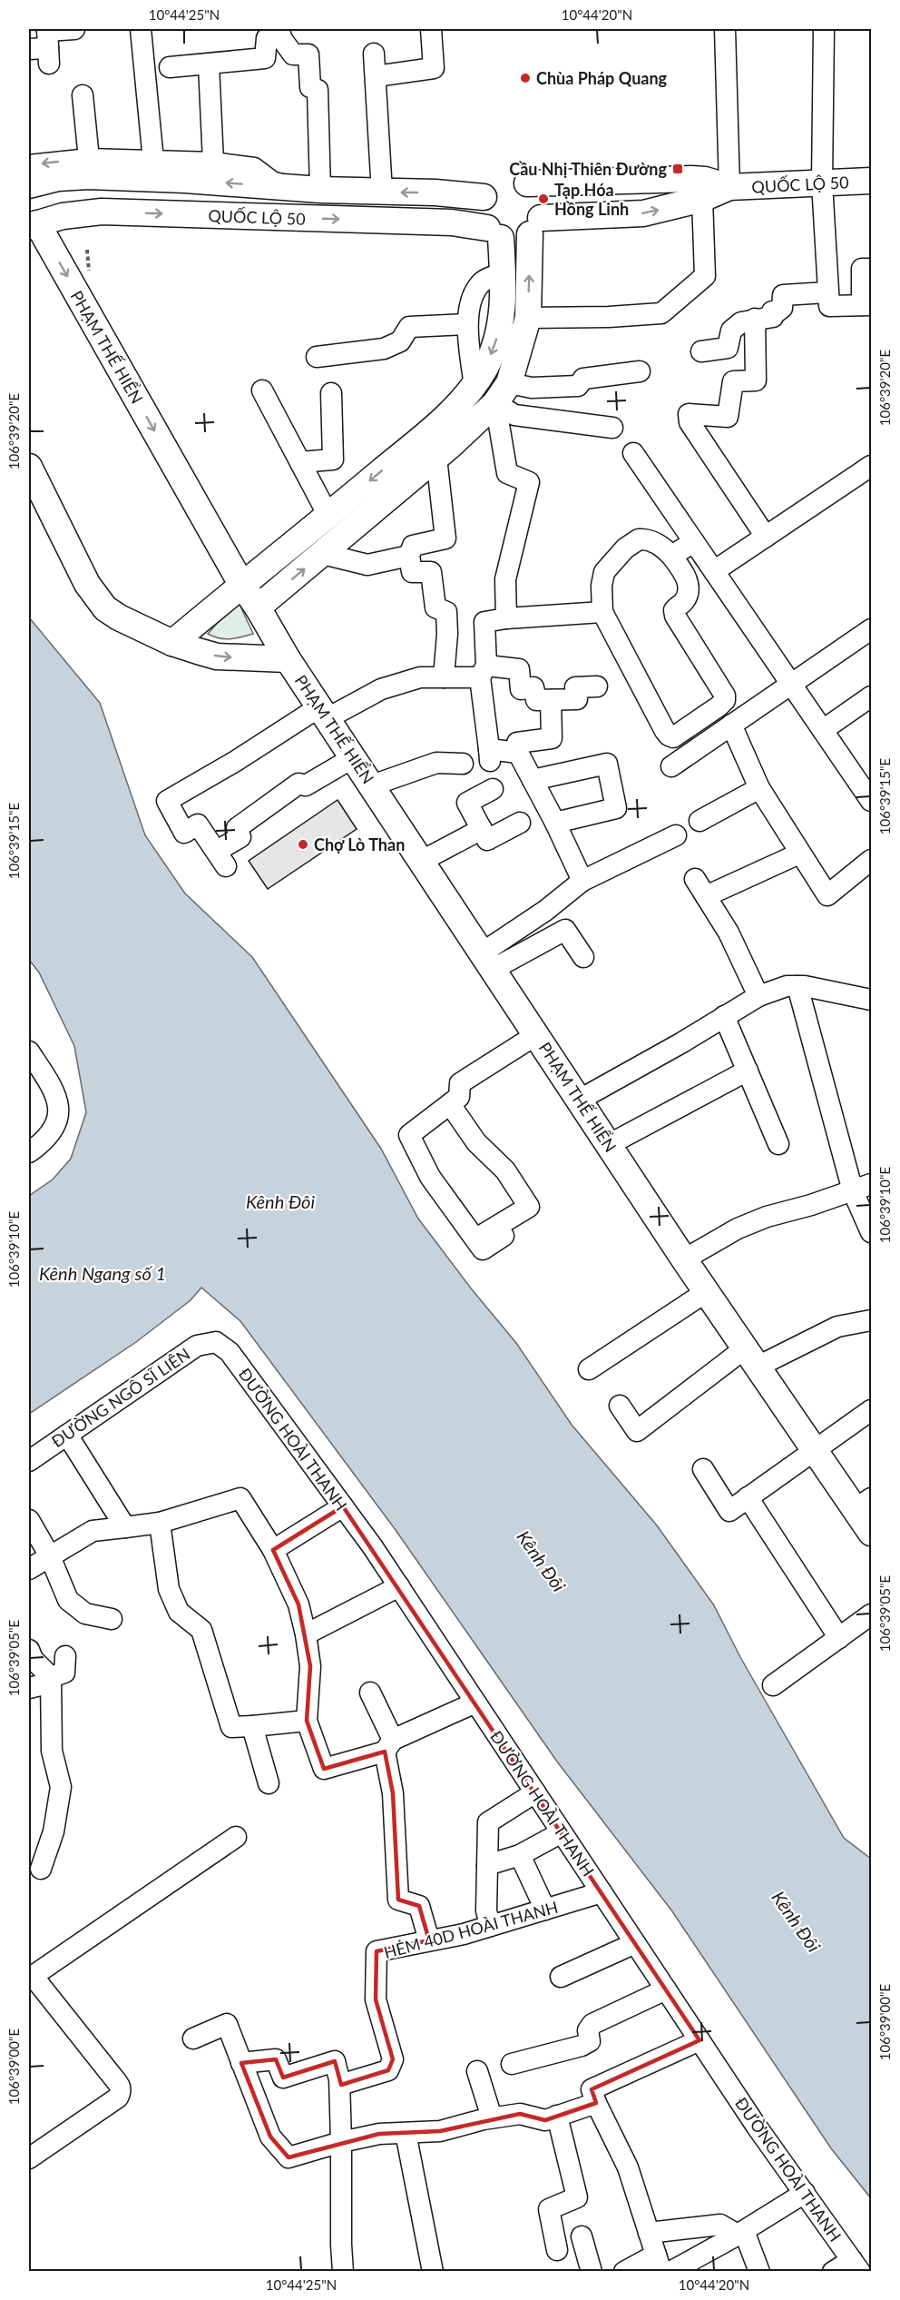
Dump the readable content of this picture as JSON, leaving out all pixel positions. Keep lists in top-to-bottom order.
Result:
{
  "streets": {
    "main road": ["QUỐC LỘ 50", "PHẠM THẾ HIỂN"],
    "street": ["ĐƯỜNG NGÔ SĨ LIÊN", "ĐƯỜNG HOÀI THANH", "HẺM 40D HOÀI THANH"]
  },
  "crossings": [
    ["QUỐC LỘ 50", "PHẠM THẾ HIỂN"],
    ["ĐƯỜNG NGÔ SĨ LIÊN", "ĐƯỜNG HOÀI THANH"],
    ["ĐƯỜNG HOÀI THANH", "HẺM 40D HOÀI THANH"]
  ],
  "water": ["Kênh Đôi", "Kênh Ngang số 1"],
  "places": {
    "other": ["Chùa Pháp Quang", "Tạp Hóa Hồng Linh", "Chợ Lò Than"],
    "transit": ["Cầu Nhị Thiên Đường"]
  },
  "coordinates": [
    "10°44'25\"N",
    "10°44'20\"N",
    "106°39'20\"E",
    "106°39'15\"E",
    "106°39'10\"E",
    "106°39'05\"E",
    "106°39'00\"E"
  ]
}
